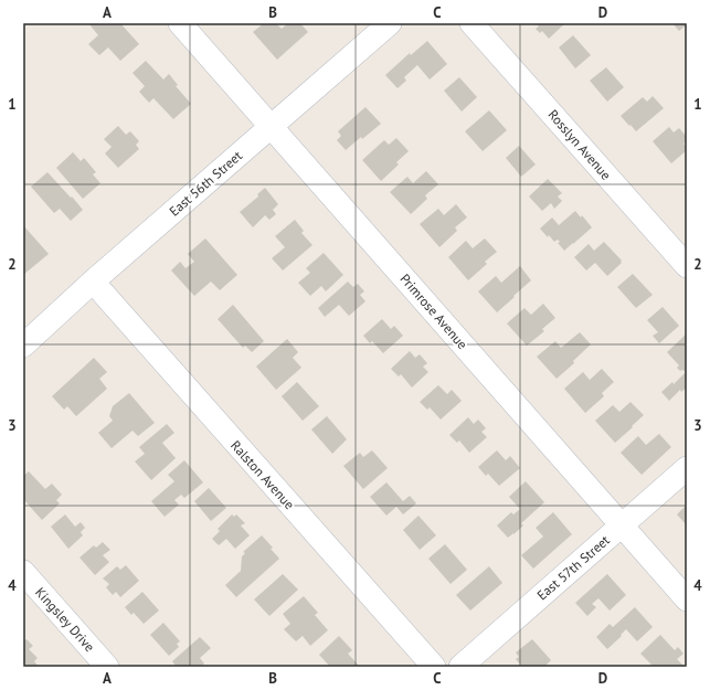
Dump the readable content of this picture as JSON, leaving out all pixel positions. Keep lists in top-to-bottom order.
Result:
{
  "streets": {
    "street": [
      "Rosslyn Avenue",
      "East 56th Street",
      "Primrose Avenue",
      "Ralston Avenue",
      "East 57th Street",
      "Kingsley Drive"
    ]
  },
  "crossings": [
    ["East 56th Street", "Primrose Avenue"],
    ["East 56th Street", "Ralston Avenue"],
    ["Primrose Avenue", "East 57th Street"]
  ],
  "grid": {
    "columns": [
      "A",
      "B",
      "C",
      "D"
    ],
    "rows": [
      "1",
      "2",
      "3",
      "4"
    ]
  }
}
